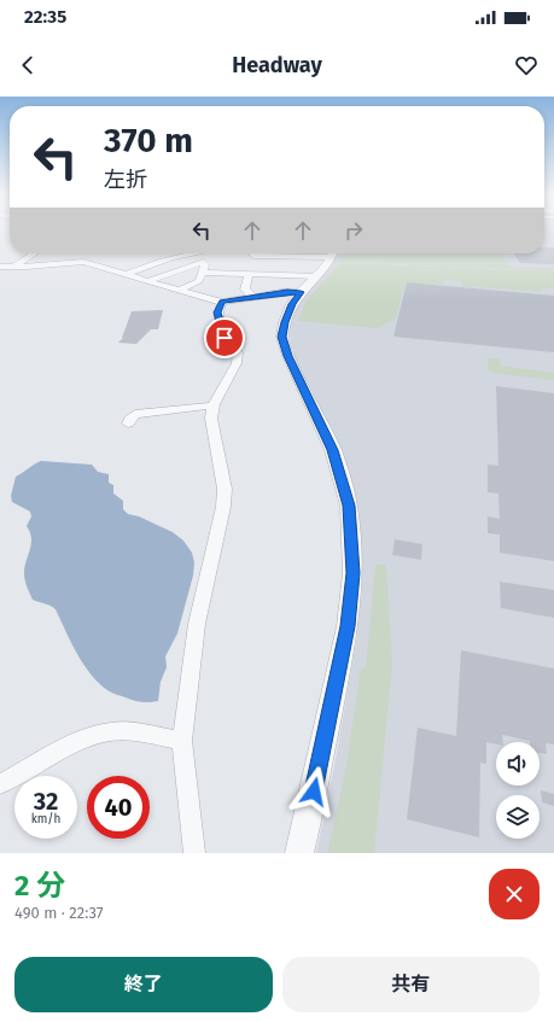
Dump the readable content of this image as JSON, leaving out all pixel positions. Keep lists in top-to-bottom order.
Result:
{
  "page": {
    "status": "22:35",
    "header": "Headway",
    "turn": ["370 m", "左折"],
    "speed": "32 km/h",
    "limit": "40",
    "heading": ["2 分", "490 m · 22:37"],
    "buttons": ["終了", "共有"]
  }
}
